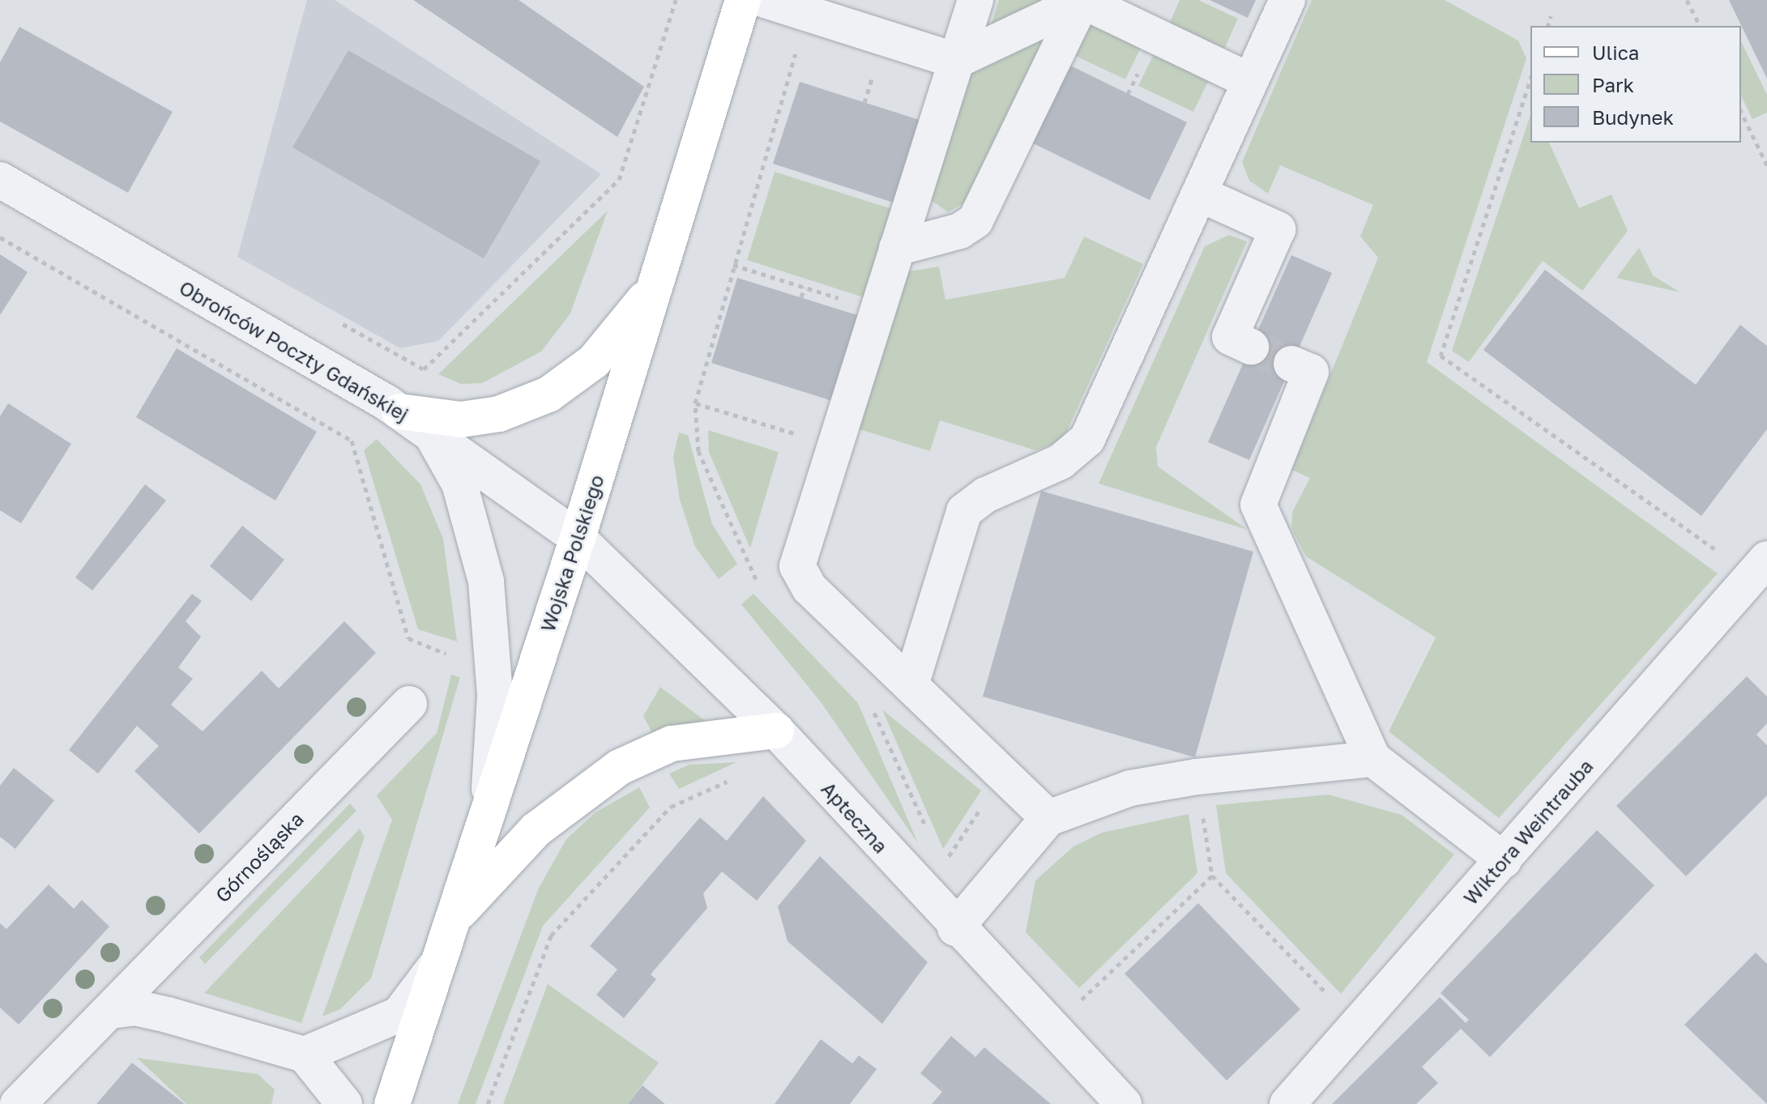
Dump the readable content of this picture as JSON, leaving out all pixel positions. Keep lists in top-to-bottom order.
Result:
{
  "streets": {
    "main road": ["Wojska Polskiego"],
    "street": [
      "Obrońców Poczty Gdańskiej",
      "Apteczna",
      "Wiktora Weintrauba",
      "Górnośląska"
    ]
  },
  "crossings": [
    ["Obrońców Poczty Gdańskiej", "Wojska Polskiego"],
    ["Obrońców Poczty Gdańskiej", "Apteczna"],
    ["Wojska Polskiego", "Apteczna"]
  ],
  "legend": ["Ulica", "Park", "Budynek"]
}
